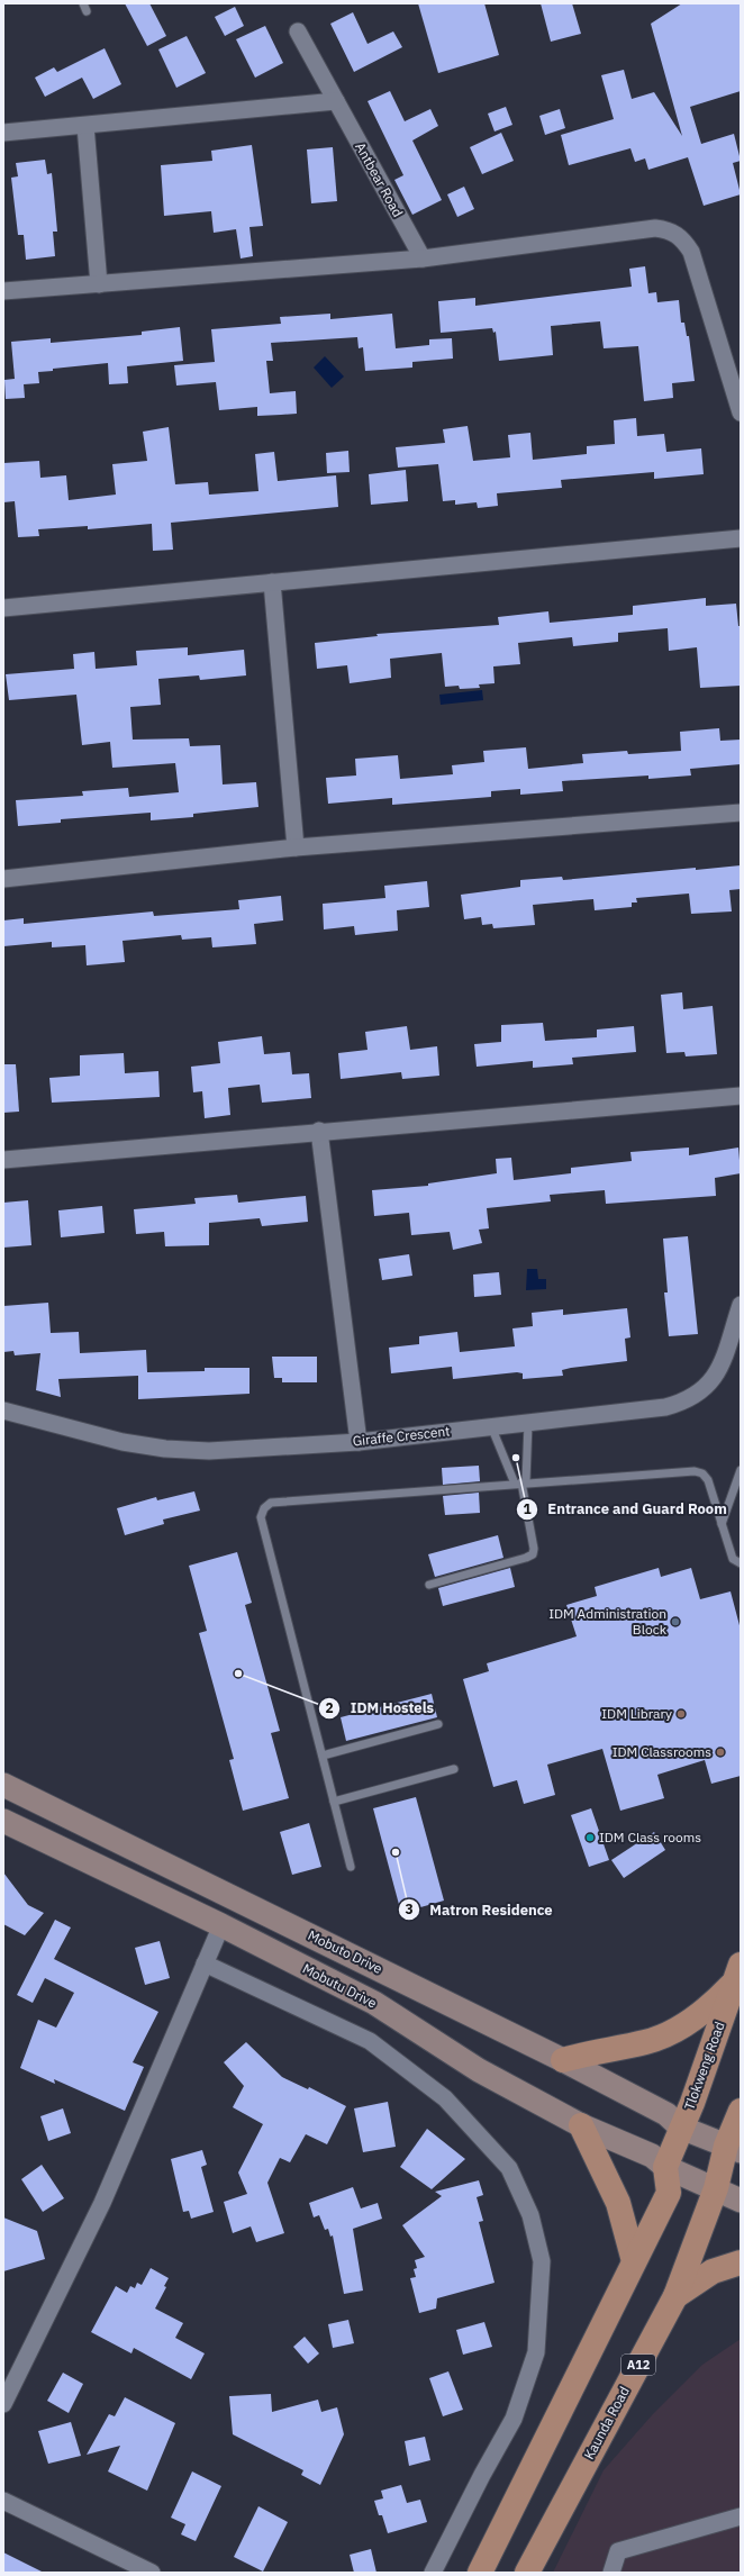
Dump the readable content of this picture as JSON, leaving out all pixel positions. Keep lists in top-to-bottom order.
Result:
{
  "streets": {
    "main road": [
      "Mobuto Drive",
      "Mobutu Drive",
      "Tlokweng Road",
      "A12",
      "Kaunda Road"
    ],
    "street": ["Antbear Road", "Giraffe Crescent"]
  },
  "crossings": [
    ["Mobuto Drive", "Tlokweng Road"],
    ["Mobutu Drive", "Tlokweng Road"],
    ["Mobutu Drive", "Kaunda Road"],
    ["A12", "Kaunda Road"]
  ],
  "places": [
    "Entrance and Guard Room",
    "IDM Administration Block",
    "IDM Hostels",
    "IDM Library",
    "IDM Classrooms",
    "IDM Class rooms",
    "Matron Residence"
  ]
}
